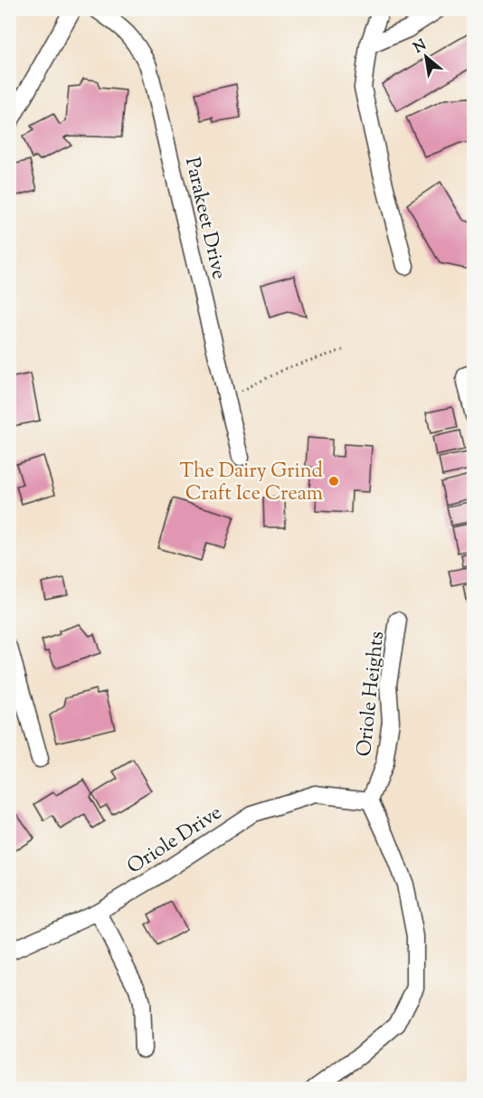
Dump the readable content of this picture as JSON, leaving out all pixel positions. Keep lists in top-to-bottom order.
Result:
{
  "streets": {
    "street": ["Parakeet Drive", "Oriole Heights", "Oriole Drive"]
  },
  "crossings": [
    ["Oriole Heights", "Oriole Drive"]
  ],
  "places": ["The Dairy Grind Craft Ice Cream"],
  "north": "top left"
}
